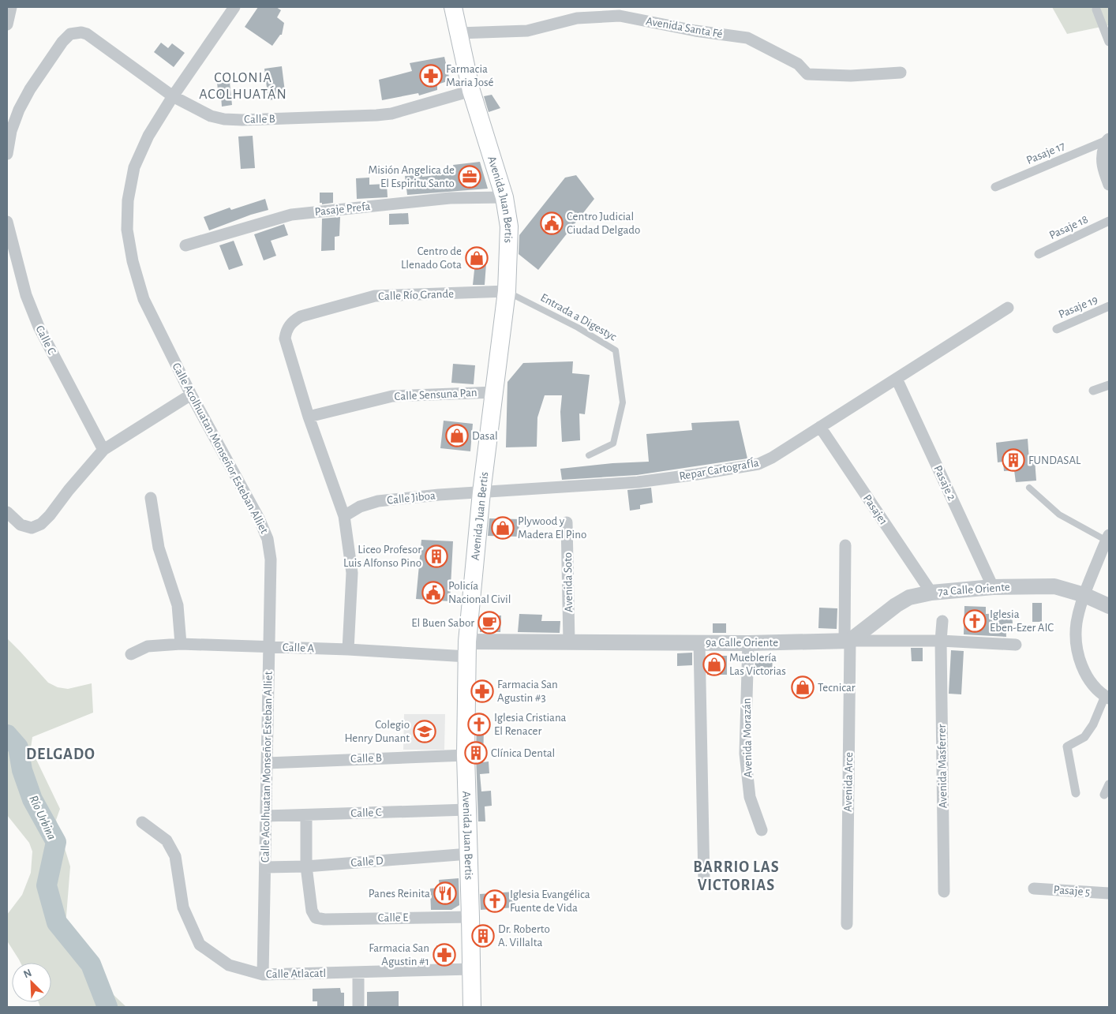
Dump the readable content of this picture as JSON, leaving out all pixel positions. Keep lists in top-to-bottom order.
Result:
{
  "streets": {
    "main road": ["Avenida Juan Bertis"],
    "street": [
      "Avenida Santa Fé",
      "Calle B",
      "Pasaje 17",
      "Pasaje Prefa",
      "Pasaje 18",
      "Calle Río Grande",
      "Pasaje 19",
      "Calle C",
      "Calle Sensuna Pan",
      "Calle Acolhuatan Monseñor Esteban Alliet",
      "Repar CartografÍa",
      "Pasaje 2",
      "Calle Jiboa",
      "Pasaje1",
      "Avenida Soto",
      "7a Calle Oriente",
      "9a Calle Oriente",
      "Calle A",
      "Avenida Morazán",
      "Avenida Masferrer",
      "Avenida Arce",
      "Calle D",
      "Pasaje 5",
      "Calle E",
      "Calle Atlacatl"
    ],
    "lane": ["Entrada a Digestyc"]
  },
  "crossings": [
    ["Avenida Santa Fé", "Avenida Juan Bertis"],
    ["Calle B", "Avenida Juan Bertis"],
    ["Calle B", "Calle Acolhuatan Monseñor Esteban Alliet"],
    ["Avenida Juan Bertis", "Pasaje Prefa"],
    ["Avenida Juan Bertis", "Calle Río Grande"],
    ["Avenida Juan Bertis", "Entrada a Digestyc"],
    ["Avenida Juan Bertis", "Calle C"],
    ["Avenida Juan Bertis", "Calle Sensuna Pan"],
    ["Avenida Juan Bertis", "Repar CartografÍa"],
    ["Avenida Juan Bertis", "Calle Jiboa"],
    ["Avenida Juan Bertis", "9a Calle Oriente"],
    ["Avenida Juan Bertis", "Calle A"],
    ["Avenida Juan Bertis", "Calle D"],
    ["Avenida Juan Bertis", "Calle E"],
    ["Avenida Juan Bertis", "Calle Atlacatl"],
    ["Calle Río Grande", "Entrada a Digestyc"],
    ["Calle Río Grande", "Calle Sensuna Pan"],
    ["Calle C", "Calle Acolhuatan Monseñor Esteban Alliet"],
    ["Calle Acolhuatan Monseñor Esteban Alliet", "Calle A"],
    ["Calle Acolhuatan Monseñor Esteban Alliet", "Calle D"],
    ["Calle Acolhuatan Monseñor Esteban Alliet", "Calle Atlacatl"],
    ["Repar CartografÍa", "Pasaje 2"],
    ["Repar CartografÍa", "Calle Jiboa"],
    ["Repar CartografÍa", "Pasaje1"],
    ["Pasaje 2", "7a Calle Oriente"],
    ["Pasaje1", "7a Calle Oriente"],
    ["Avenida Soto", "9a Calle Oriente"],
    ["7a Calle Oriente", "9a Calle Oriente"],
    ["7a Calle Oriente", "Avenida Arce"],
    ["9a Calle Oriente", "Calle A"],
    ["9a Calle Oriente", "Avenida Morazán"],
    ["9a Calle Oriente", "Avenida Masferrer"],
    ["9a Calle Oriente", "Avenida Arce"],
    ["Calle D", "Calle E"]
  ],
  "districts": ["COLONIA ACOLHUATÁN", "DELGADO", "BARRIO LAS VICTORIAS"],
  "water": ["Río Urbina"],
  "places": {
    "pharmacy": ["Farmacia Maria José", "Farmacia San Agustin #3", "Farmacia San Agustin #1"],
    "office": ["Misión Angelica de El Espiritu Santo"],
    "public building": ["Centro Judicial Ciudad Delgado", "Policía Nacional Civil"],
    "shop": [
      "Centro de Llenado Gota",
      "Dasal",
      "Plywood y Madera El Pino",
      "Mueblería Las Victorias",
      "Tecnicar"
    ],
    "building": [
      "FUNDASAL",
      "Liceo Profesor Luis Alfonso Pino",
      "Clínica Dental",
      "Dr. Roberto A. Villalta"
    ],
    "church": ["Iglesia Eben-Ezer AIC", "Iglesia Cristiana El Renacer", "Iglesia Evangélica Fuente de Vida"],
    "cafe": ["El Buen Sabor"],
    "school or university": ["Colegio Henry Dunant"],
    "restaurant": ["Panes Reinita"]
  },
  "north": "top left"
}
